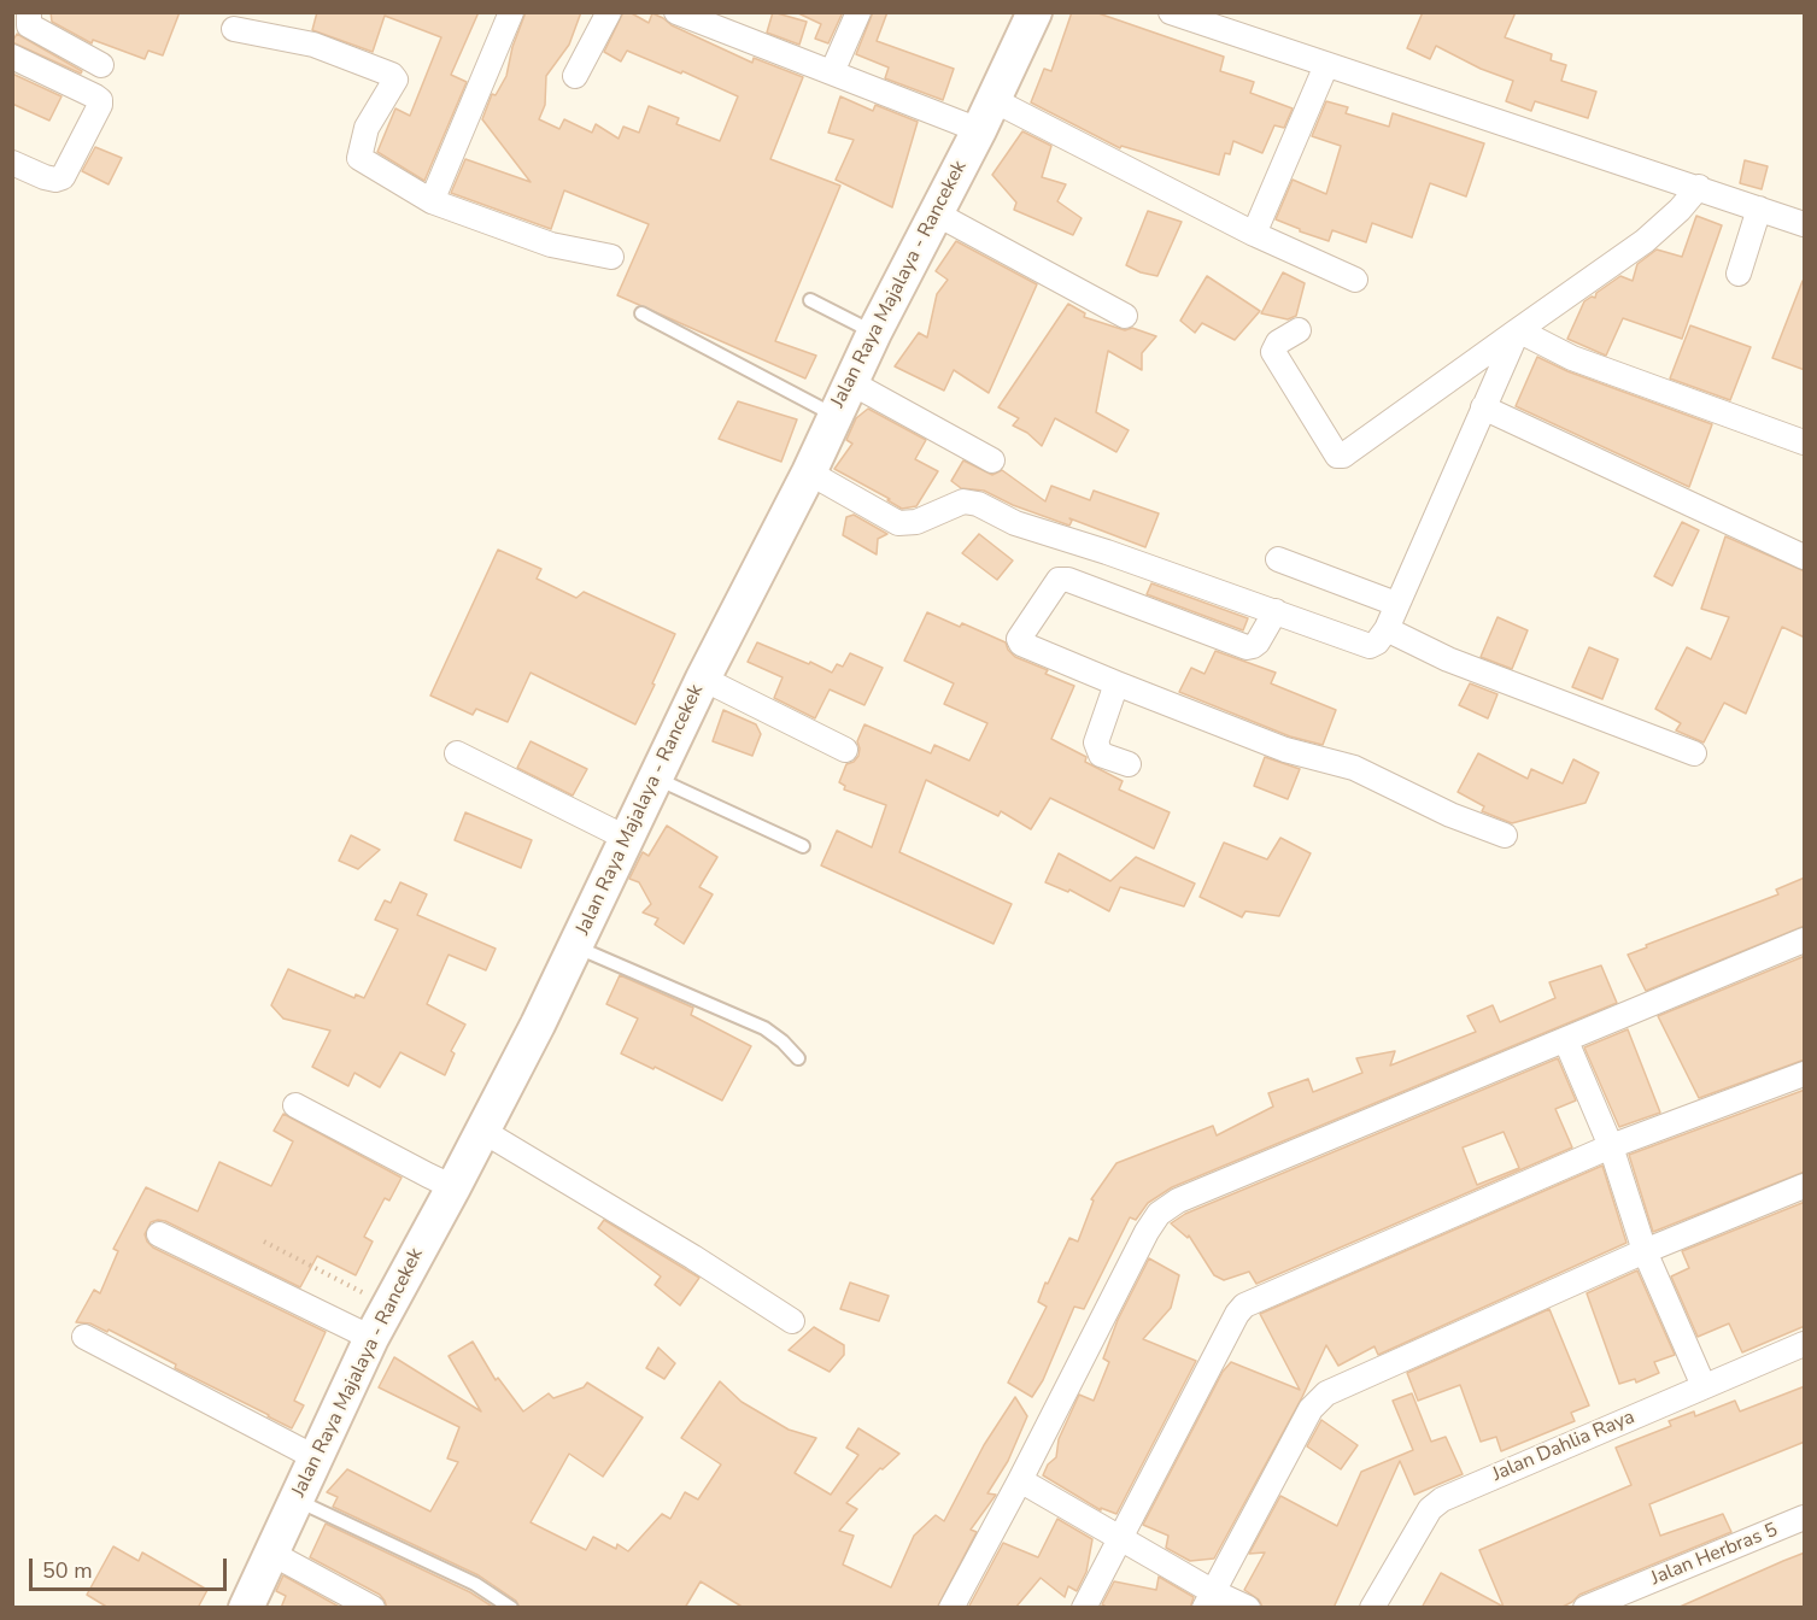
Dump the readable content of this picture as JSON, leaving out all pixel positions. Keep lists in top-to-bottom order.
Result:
{
  "streets": {
    "main road": ["Jalan Raya Majalaya - Rancekek"],
    "street": ["Jalan Dahlia Raya", "Jalan Herbras 5"]
  },
  "scale_bar": "50 m"
}
